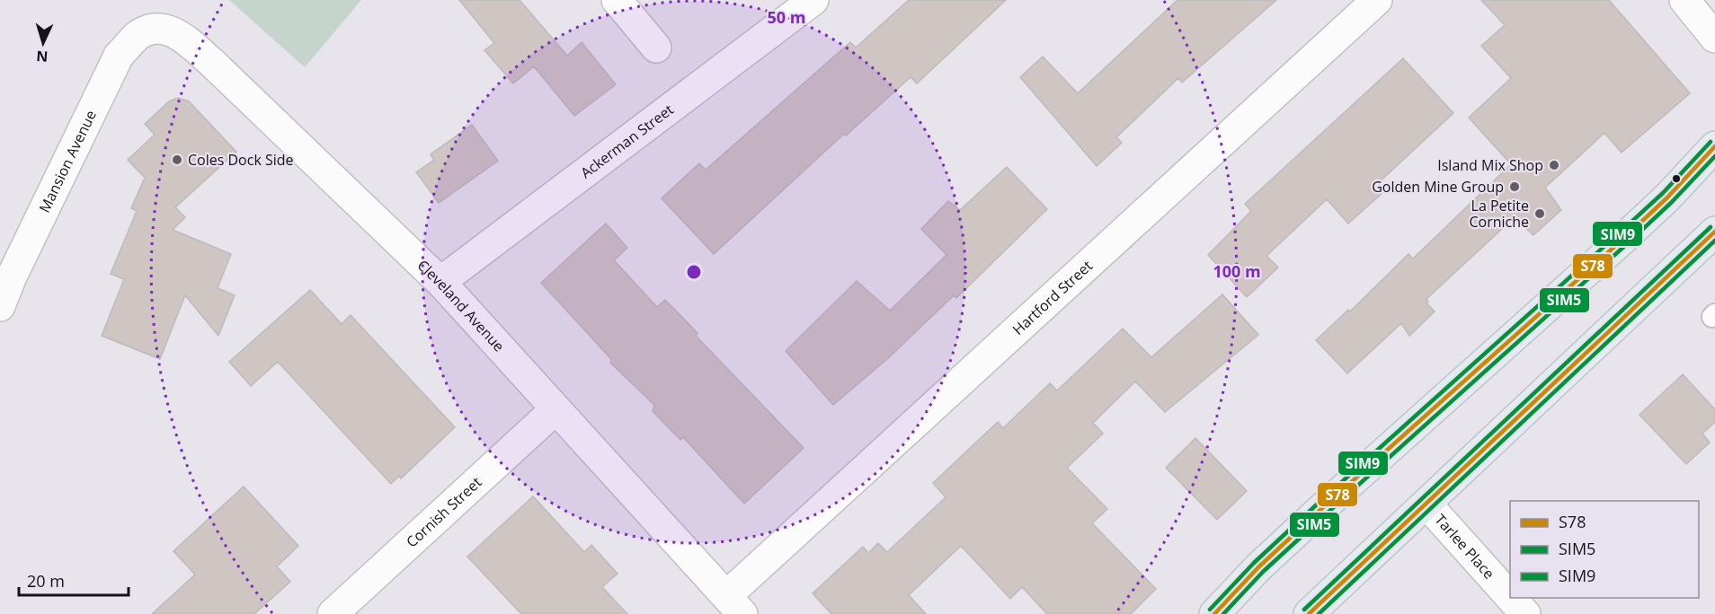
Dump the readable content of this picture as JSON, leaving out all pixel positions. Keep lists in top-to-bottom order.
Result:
{
  "streets": {
    "street": [
      "Ackerman Street",
      "Mansion Avenue",
      "Hartford Street",
      "Cleveland Avenue",
      "Cornish Street",
      "Tarlee Place"
    ]
  },
  "crossings": [
    ["Ackerman Street", "Cleveland Avenue"],
    ["Mansion Avenue", "Cleveland Avenue"],
    ["Hartford Street", "Cleveland Avenue"],
    ["Cleveland Avenue", "Cornish Street"]
  ],
  "places": [
    "Coles Dock Side",
    "Island Mix Shop",
    "Golden Mine Group",
    "La Petite Corniche"
  ],
  "lines": ["transit line SIM9", "transit line S78", "transit line SIM5"],
  "legend": ["S78", "SIM5", "SIM9"],
  "scale_bar": "20 m",
  "north": "bottom",
  "rings": ["50 m", "100 m"]
}
